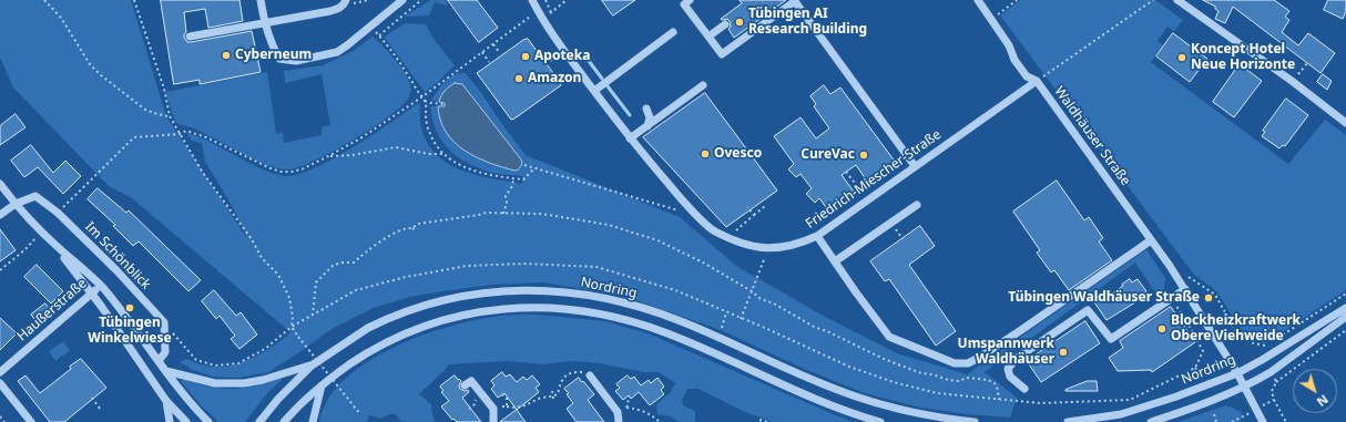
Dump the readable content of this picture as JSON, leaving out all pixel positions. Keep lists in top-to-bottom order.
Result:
{
  "streets": {
    "street": [
      "Waldhäuser Straße",
      "Friedrich-Miescher-Straße",
      "Im Schönblick",
      "Nordring",
      "Haußerstraße"
    ]
  },
  "crossings": [
    ["Waldhäuser Straße", "Friedrich-Miescher-Straße"],
    ["Waldhäuser Straße", "Nordring"]
  ],
  "places": [
    "Tübingen AI Research Building",
    "Cyberneum",
    "Apoteka",
    "Koncept Hotel Neue Horizonte",
    "Amazon",
    "Ovesco",
    "CureVac",
    "Tübingen Waldhäuser Straße",
    "Tübingen Winkelwiese",
    "Blockheizkraftwerk Obere Viehweide",
    "Umspannwerk Waldhäuser"
  ],
  "north": "bottom right"
}
